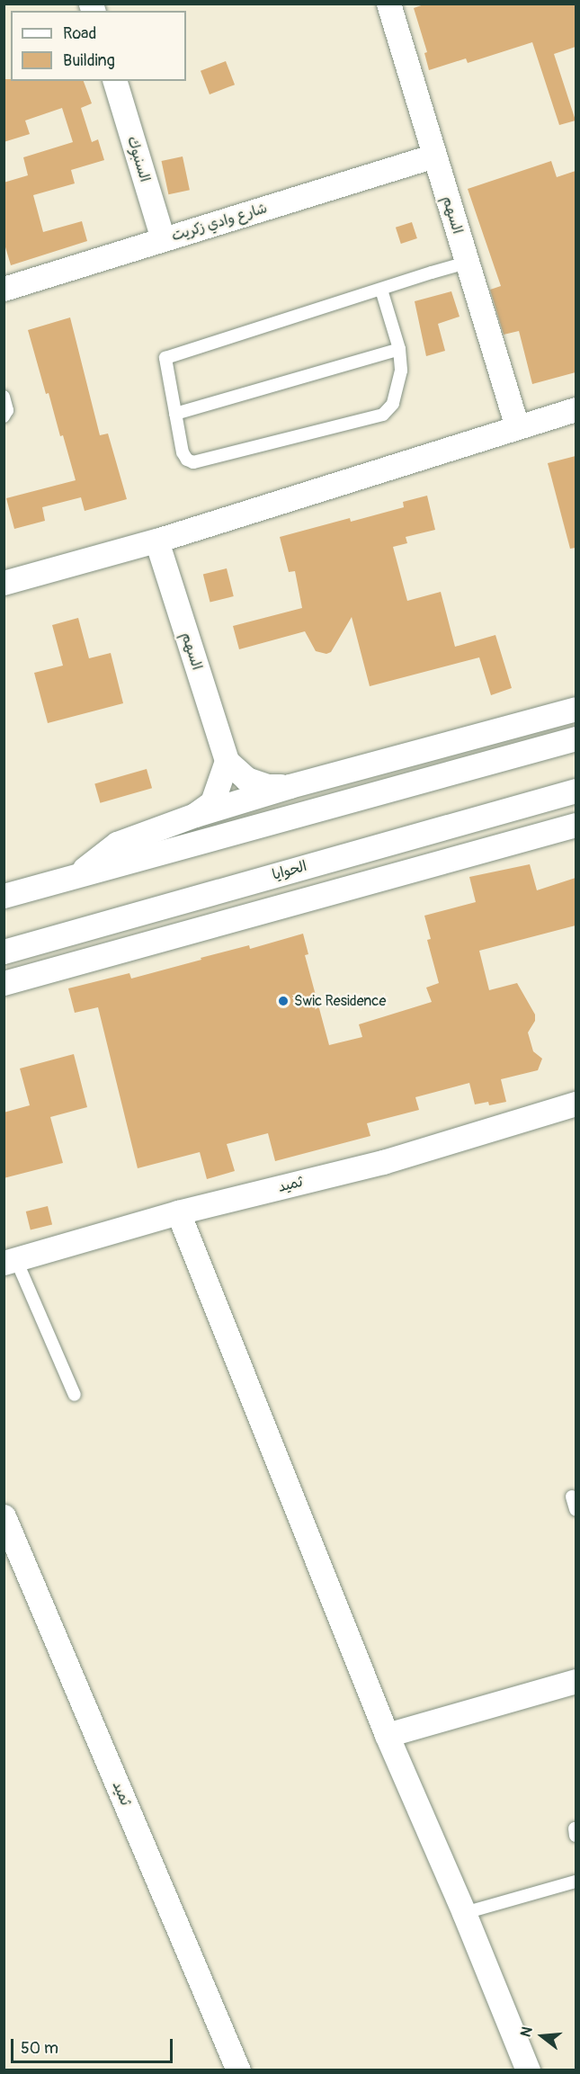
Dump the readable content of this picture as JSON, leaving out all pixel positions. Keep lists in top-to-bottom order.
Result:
{
  "streets": {
    "street": [
      "السنبوك",
      "السهم",
      "شارع وادي زكريت",
      "الحوايا",
      "ثميد"
    ]
  },
  "crossings": [
    ["السنبوك", "شارع وادي زكريت"],
    ["السهم", "شارع وادي زكريت"]
  ],
  "places": ["Swic Residence"],
  "legend": ["Road", "Building"],
  "scale_bar": "50 m",
  "north": "left"
}
